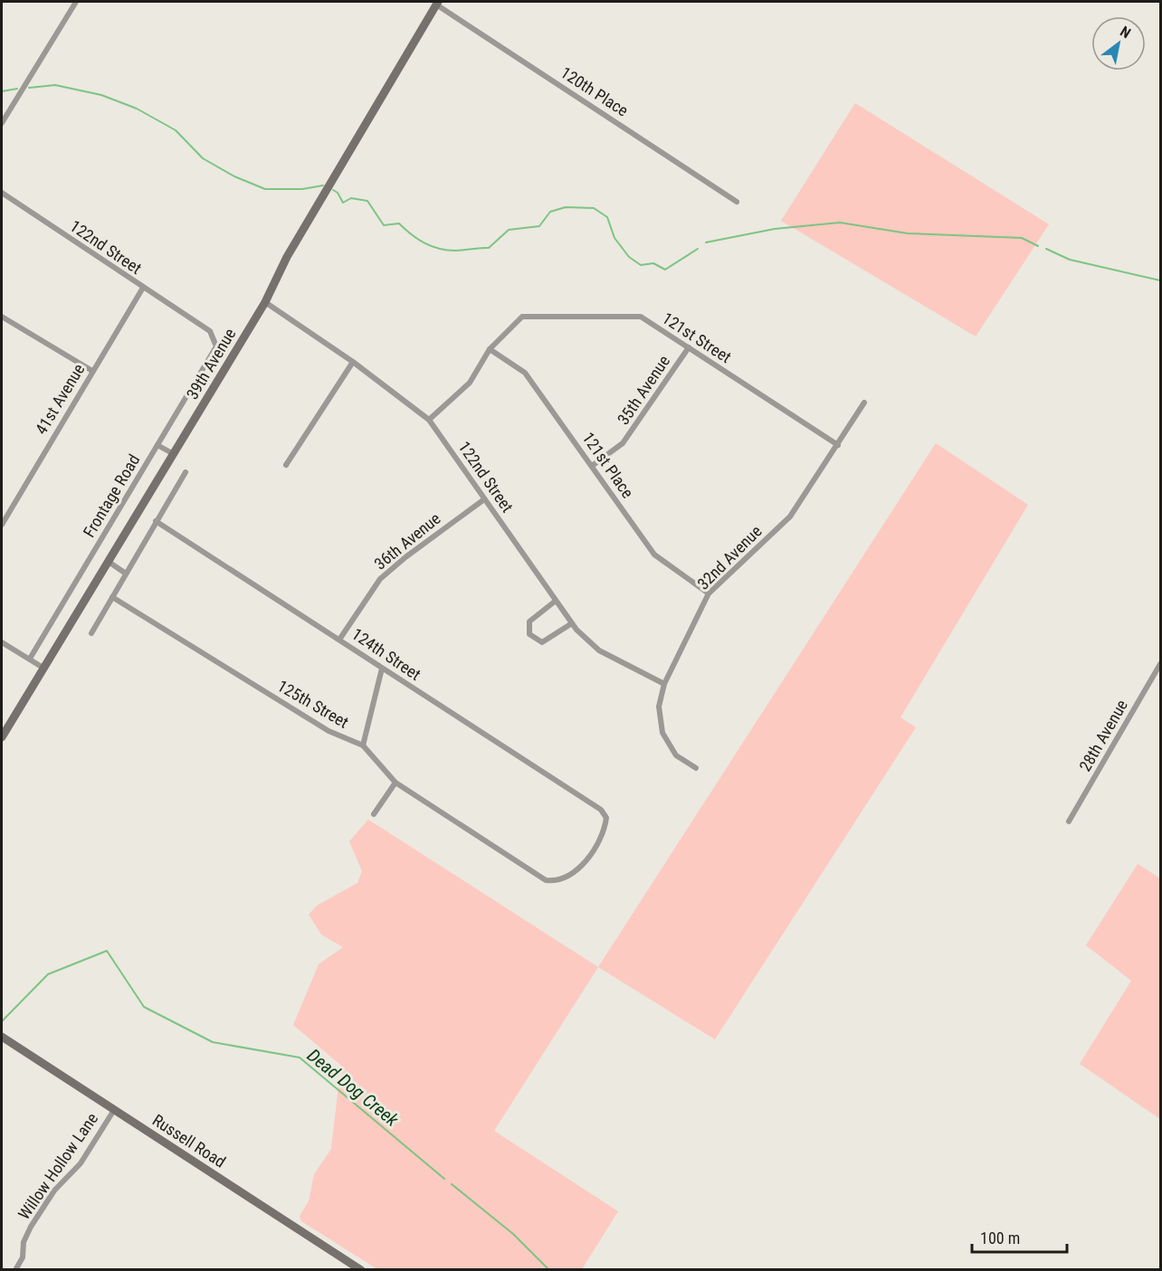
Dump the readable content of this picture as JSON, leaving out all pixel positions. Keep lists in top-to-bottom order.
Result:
{
  "streets": {
    "main road": ["39th Avenue", "Russell Road"],
    "street": [
      "120th Place",
      "122nd Street",
      "121st Street",
      "35th Avenue",
      "41st Avenue",
      "121st Place",
      "Frontage Road",
      "36th Avenue",
      "32nd Avenue",
      "124th Street",
      "125th Street",
      "28th Avenue",
      "Willow Hollow Lane"
    ]
  },
  "crossings": [
    ["120th Place", "39th Avenue"],
    ["122nd Street", "39th Avenue"],
    ["122nd Street", "41st Avenue"],
    ["122nd Street", "Frontage Road"],
    ["122nd Street", "36th Avenue"],
    ["122nd Street", "32nd Avenue"],
    ["121st Street", "35th Avenue"],
    ["121st Street", "121st Place"],
    ["121st Street", "32nd Avenue"],
    ["35th Avenue", "121st Place"],
    ["121st Place", "32nd Avenue"],
    ["36th Avenue", "124th Street"],
    ["124th Street", "125th Street"],
    ["Russell Road", "Willow Hollow Lane"]
  ],
  "water": ["Dead Dog Creek"],
  "scale_bar": "100 m",
  "north": "top right"
}
